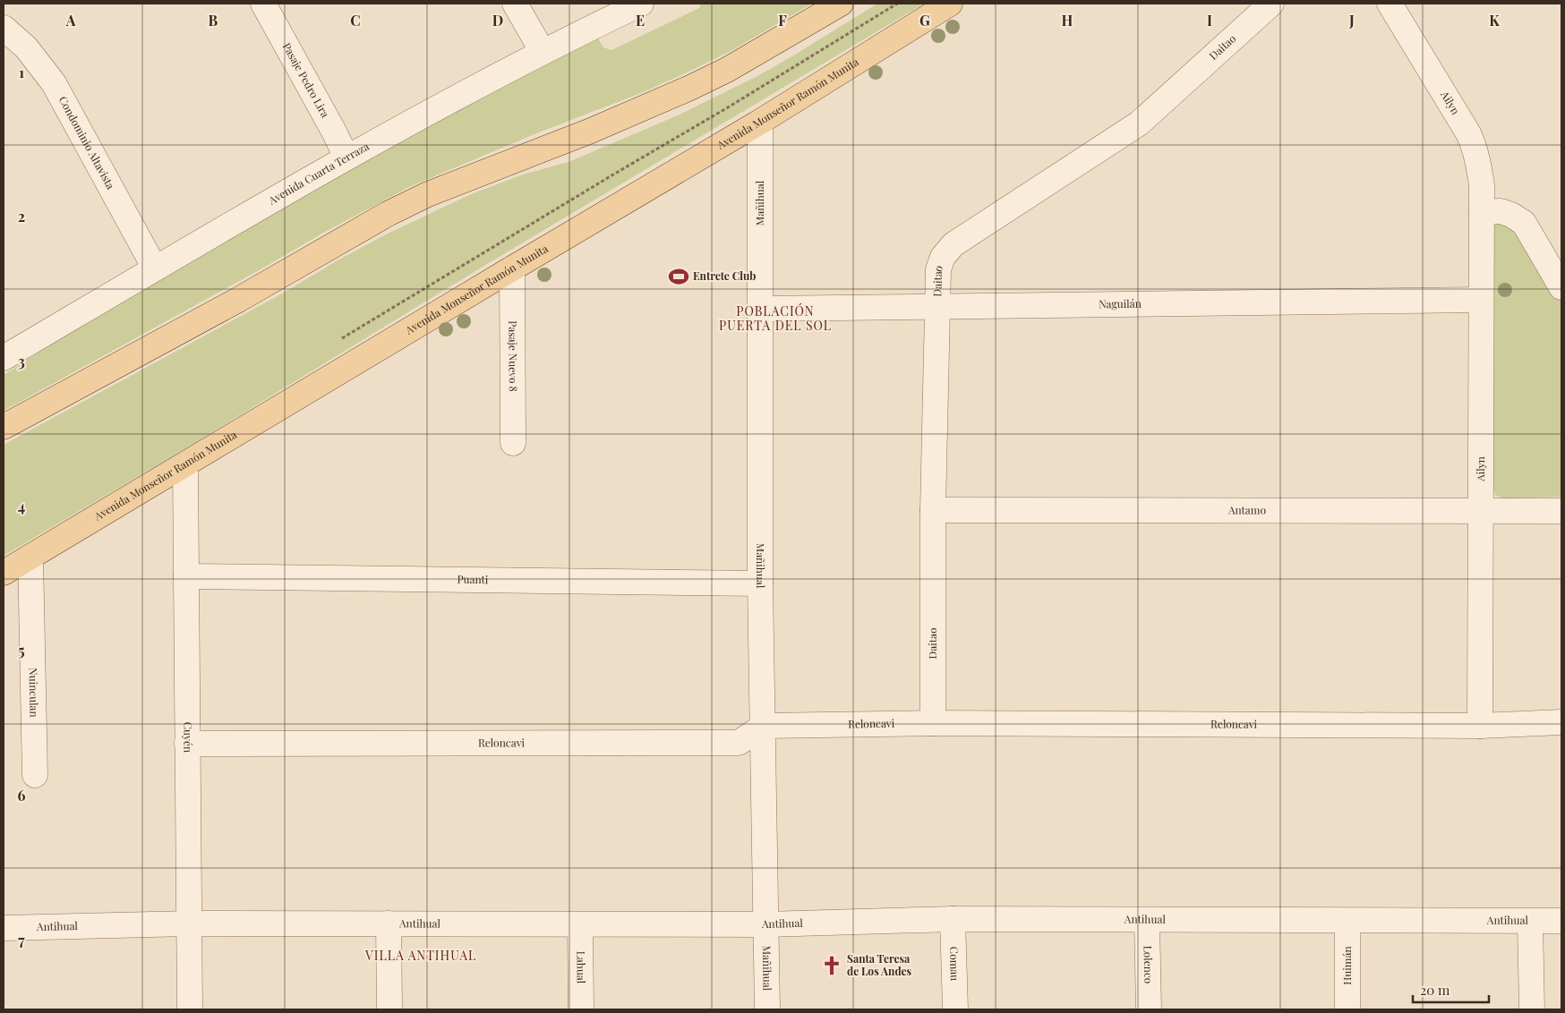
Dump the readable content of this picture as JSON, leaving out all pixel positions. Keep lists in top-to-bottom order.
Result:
{
  "streets": {
    "main road": ["Avenida Monseñor Ramón Munita"],
    "street": [
      "Daitao",
      "Pasaje Pedro Lira",
      "Ailyn",
      "Condominio Altavista",
      "Avenida Cuarta Terraza",
      "Mañihual",
      "Naguilán",
      "Pasaje Nuevo 8",
      "Antamo",
      "Puanti",
      "Nuinculan",
      "Reloncavi",
      "Cuyén",
      "Antihual",
      "Comau",
      "Lolenco",
      "Huimán",
      "Lahual"
    ]
  },
  "crossings": [
    ["Daitao", "Naguilán"],
    ["Daitao", "Antamo"],
    ["Daitao", "Reloncavi"],
    ["Pasaje Pedro Lira", "Avenida Cuarta Terraza"],
    ["Avenida Monseñor Ramón Munita", "Mañihual"],
    ["Avenida Monseñor Ramón Munita", "Pasaje Nuevo 8"],
    ["Avenida Monseñor Ramón Munita", "Nuinculan"],
    ["Avenida Monseñor Ramón Munita", "Cuyén"],
    ["Ailyn", "Naguilán"],
    ["Ailyn", "Antamo"],
    ["Ailyn", "Reloncavi"],
    ["Condominio Altavista", "Avenida Cuarta Terraza"],
    ["Mañihual", "Naguilán"],
    ["Mañihual", "Puanti"],
    ["Mañihual", "Reloncavi"],
    ["Mañihual", "Antihual"],
    ["Puanti", "Cuyén"],
    ["Reloncavi", "Cuyén"],
    ["Cuyén", "Antihual"],
    ["Antihual", "Comau"],
    ["Antihual", "Lolenco"],
    ["Antihual", "Huimán"],
    ["Antihual", "Lahual"]
  ],
  "districts": ["POBLACIÓN PUERTA DEL SOL", "VILLA ANTIHUAL"],
  "places": {
    "sports": ["Entrete Club"],
    "church": ["Santa Teresa de Los Andes"]
  },
  "scale_bar": "20 m",
  "grid": {
    "columns": [
      "A",
      "B",
      "C",
      "D",
      "E",
      "F",
      "G",
      "H",
      "I",
      "J",
      "K"
    ],
    "rows": [
      "1",
      "2",
      "3",
      "4",
      "5",
      "6",
      "7"
    ]
  }
}
